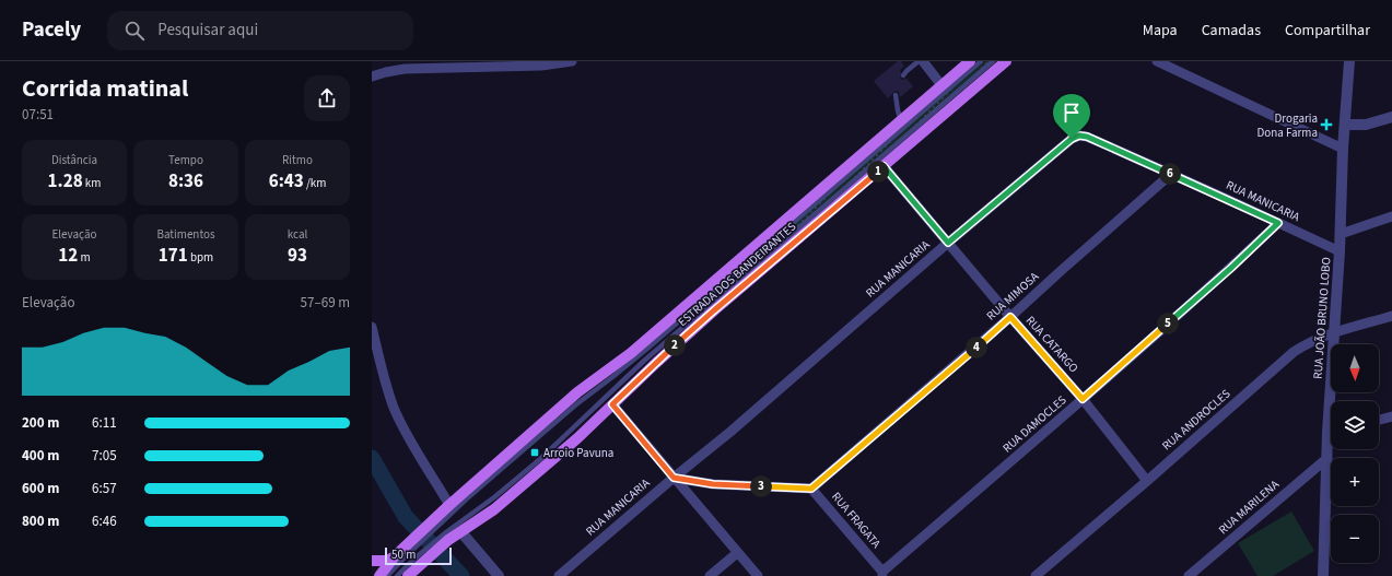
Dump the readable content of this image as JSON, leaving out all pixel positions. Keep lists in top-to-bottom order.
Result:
{
  "streets": {
    "main road": ["ESTRADA DOS BANDEIRANTES"],
    "street": [
      "RUA MANICARIA",
      "RUA MIMOSA",
      "RUA JOÃO BRUNO LOBO",
      "RUA CATARGO",
      "RUA ANDROCLES",
      "RUA DAMOCLES",
      "RUA MARILENA",
      "RUA FRAGATA"
    ]
  },
  "crossings": [
    ["RUA MANICARIA", "RUA MIMOSA"],
    ["RUA MANICARIA", "RUA JOÃO BRUNO LOBO"],
    ["RUA MANICARIA", "RUA CATARGO"],
    ["RUA MANICARIA", "RUA DAMOCLES"],
    ["ESTRADA DOS BANDEIRANTES", "RUA CATARGO"],
    ["RUA MIMOSA", "RUA CATARGO"],
    ["RUA MIMOSA", "RUA FRAGATA"],
    ["RUA JOÃO BRUNO LOBO", "RUA ANDROCLES"],
    ["RUA JOÃO BRUNO LOBO", "RUA MARILENA"],
    ["RUA CATARGO", "RUA ANDROCLES"],
    ["RUA CATARGO", "RUA DAMOCLES"],
    ["RUA DAMOCLES", "RUA FRAGATA"]
  ],
  "places": {
    "health": ["Drogaria Dona Farma"],
    "transit": ["Arroio Pavuna"]
  },
  "scale_bar": "50 m",
  "north": "bottom",
  "page": {
    "header": "Pacely",
    "search": "Pesquisar aqui",
    "nav": ["Mapa", "Camadas", "Compartilhar"],
    "heading": ["Corrida matinal", "07:51"],
    "stats": [
      ["Distância", "1.28 km"],
      ["Tempo", "8:36"],
      ["Ritmo", "6:43 /km"],
      ["Elevação", "12 m"],
      ["Batimentos", "171 bpm"],
      ["kcal", "93"]
    ],
    "pins": [
      "1",
      "6",
      "5",
      "2",
      "4",
      "3"
    ],
    "chart": ["Elevação", "57–69 m"],
    "map_buttons": ["+", "−"],
    "list": [
      {
        "name": "200 m",
        "note": "6:11"
      },
      {
        "name": "400 m",
        "note": "7:05"
      },
      {
        "name": "600 m",
        "note": "6:57"
      },
      {
        "name": "800 m",
        "note": "6:46"
      }
    ],
    "scale": "50 m"
  }
}
